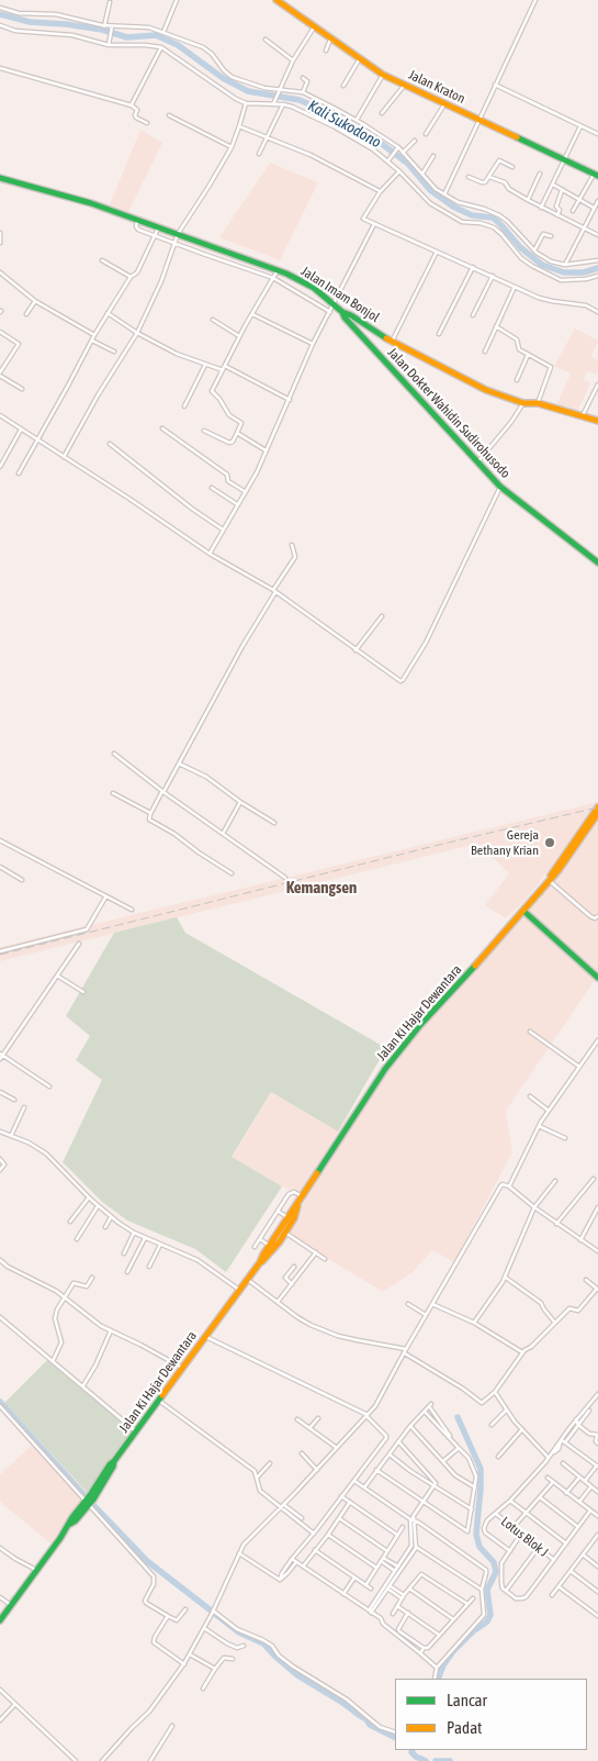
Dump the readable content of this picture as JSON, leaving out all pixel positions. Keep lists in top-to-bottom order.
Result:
{
  "streets": {
    "main road": [
      "Jalan Kraton",
      "Jalan Imam Bonjol",
      "Jalan Dokter Wahidin Sudirohusodo",
      "Jalan Ki Hajar Dewantara"
    ],
    "street": ["Lotus Blok J"]
  },
  "crossings": [
    ["Jalan Imam Bonjol", "Jalan Dokter Wahidin Sudirohusodo"]
  ],
  "districts": ["Kemangsen"],
  "water": ["Kali Sukodono"],
  "places": ["Gereja Bethany Krian"],
  "legend": ["Lancar", "Padat"]
}
